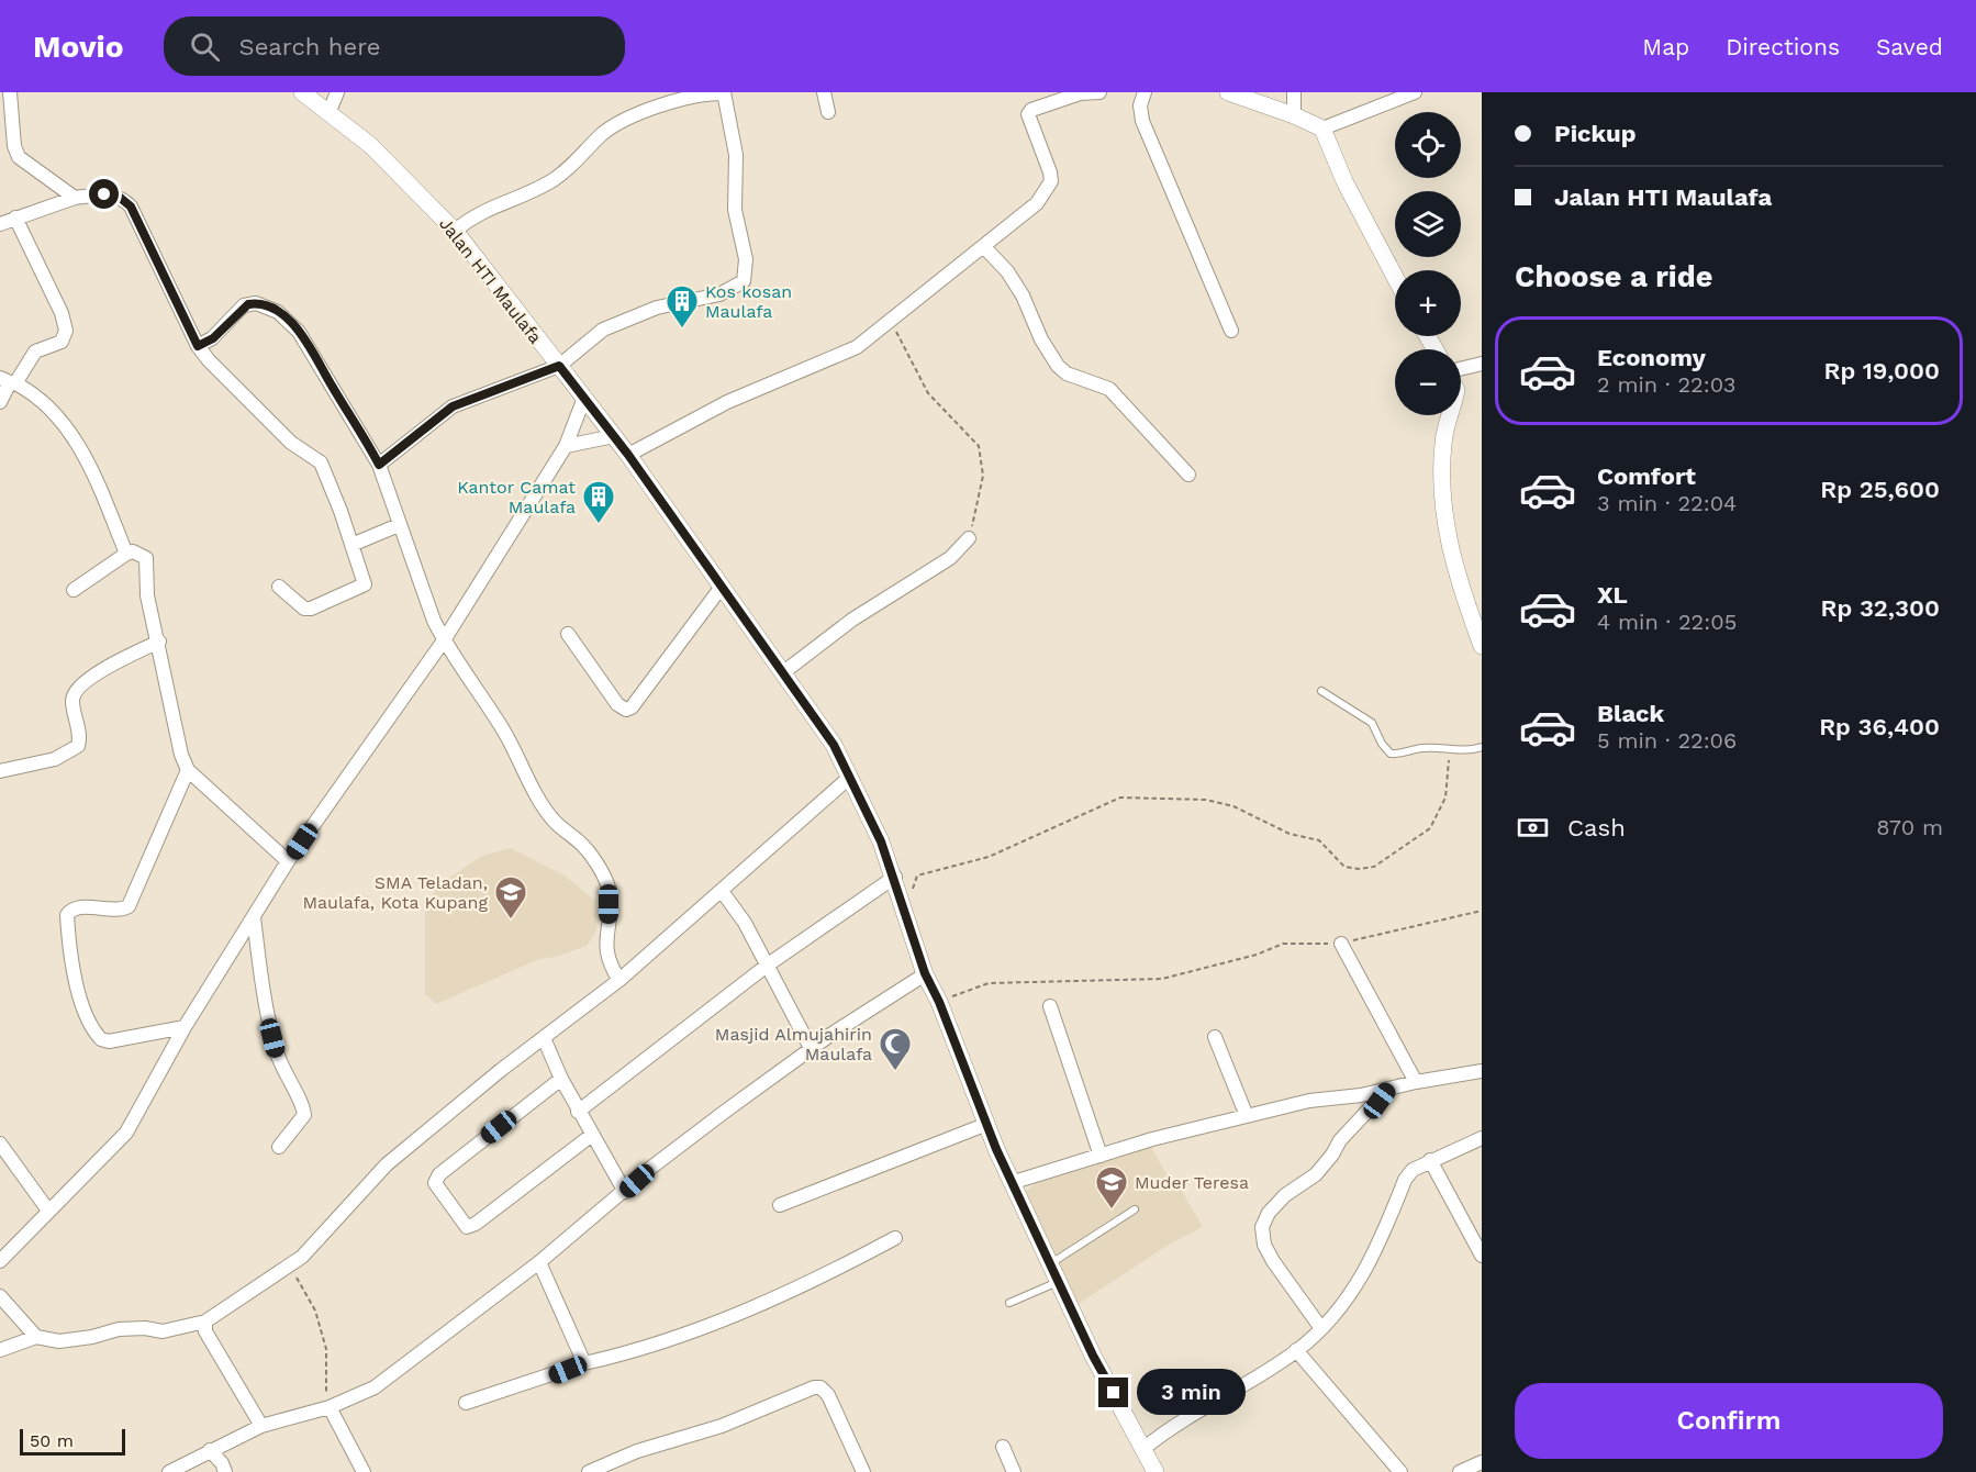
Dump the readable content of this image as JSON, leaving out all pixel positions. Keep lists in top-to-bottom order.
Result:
{
  "streets": {
    "street": ["Jalan HTI Maulafa"]
  },
  "places": {
    "building": ["Kos kosan Maulafa", "Kantor Camat Maulafa"],
    "school or university": ["SMA Teladan, Maulafa, Kota Kupang", "Muder Teresa"],
    "mosque": ["Masjid Almujahirin Maulafa"]
  },
  "scale_bar": "50 m",
  "page": {
    "header": "Movio",
    "search": "Search here",
    "nav": ["Map", "Directions", "Saved"],
    "banner": ["Pickup", "Jalan HTI Maulafa"],
    "map_buttons": ["+", "−"],
    "heading": "Choose a ride",
    "list": [
      {
        "name": "Economy",
        "note": "2 min · 22:03",
        "value": "Rp 19,000"
      },
      {
        "name": "Comfort",
        "note": "3 min · 22:04",
        "value": "Rp 25,600"
      },
      {
        "name": "XL",
        "note": "4 min · 22:05",
        "value": "Rp 32,300"
      },
      {
        "name": "Black",
        "note": "5 min · 22:06",
        "value": "Rp 36,400"
      }
    ],
    "pay": ["Cash", "870 m"],
    "bubble": "3 min",
    "buttons": "Confirm",
    "scale": "50 m"
  }
}
